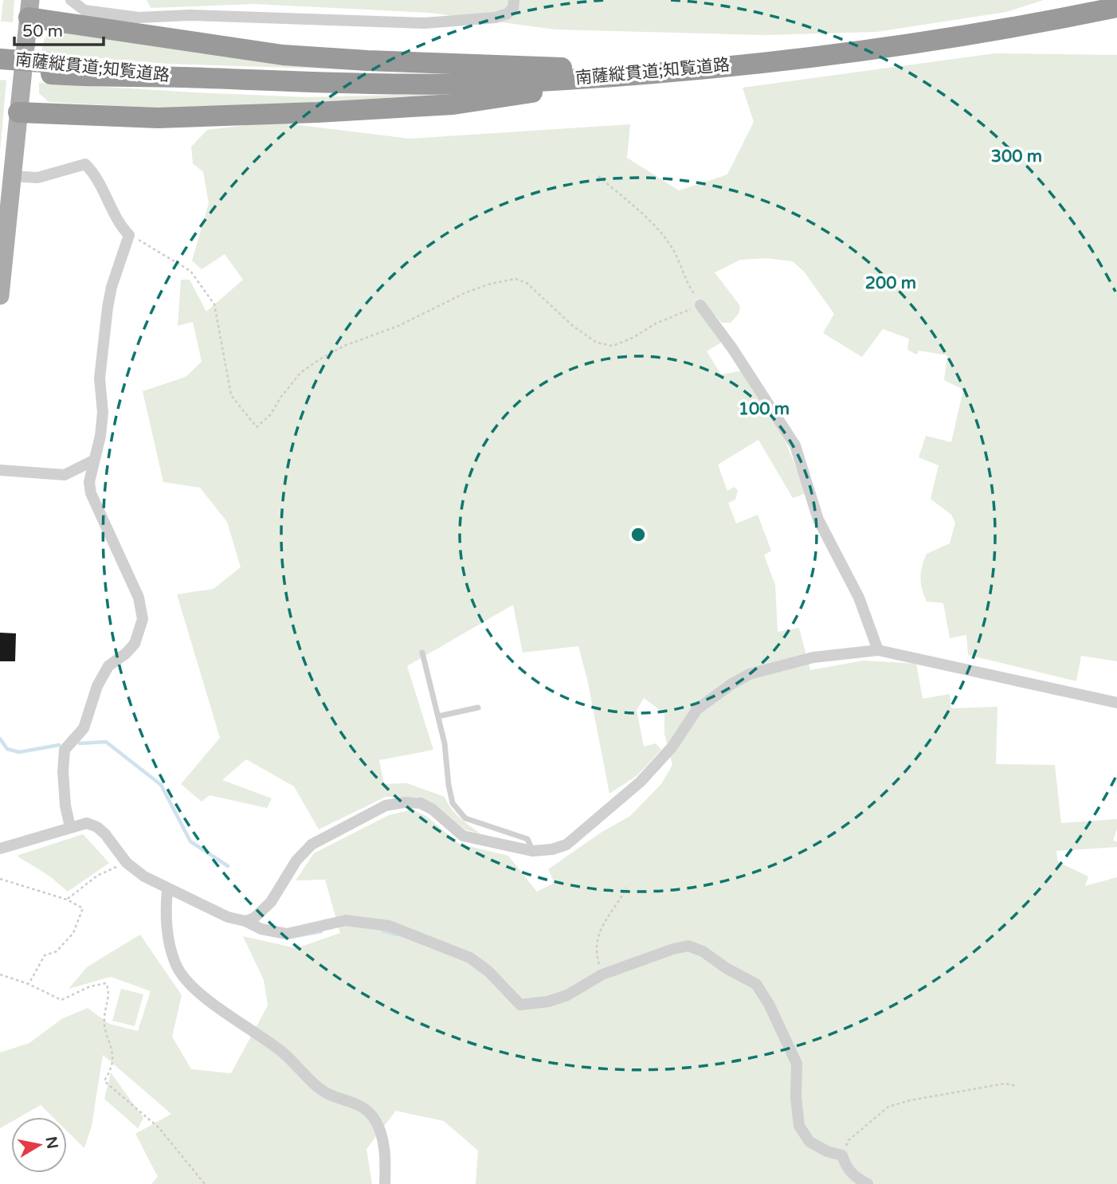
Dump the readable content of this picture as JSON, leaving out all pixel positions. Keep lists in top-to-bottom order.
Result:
{
  "streets": {
    "highway": ["南薩縦貫道;知覧道路"]
  },
  "scale_bar": "50 m",
  "north": "right",
  "rings": ["300 m", "200 m", "100 m"]
}
